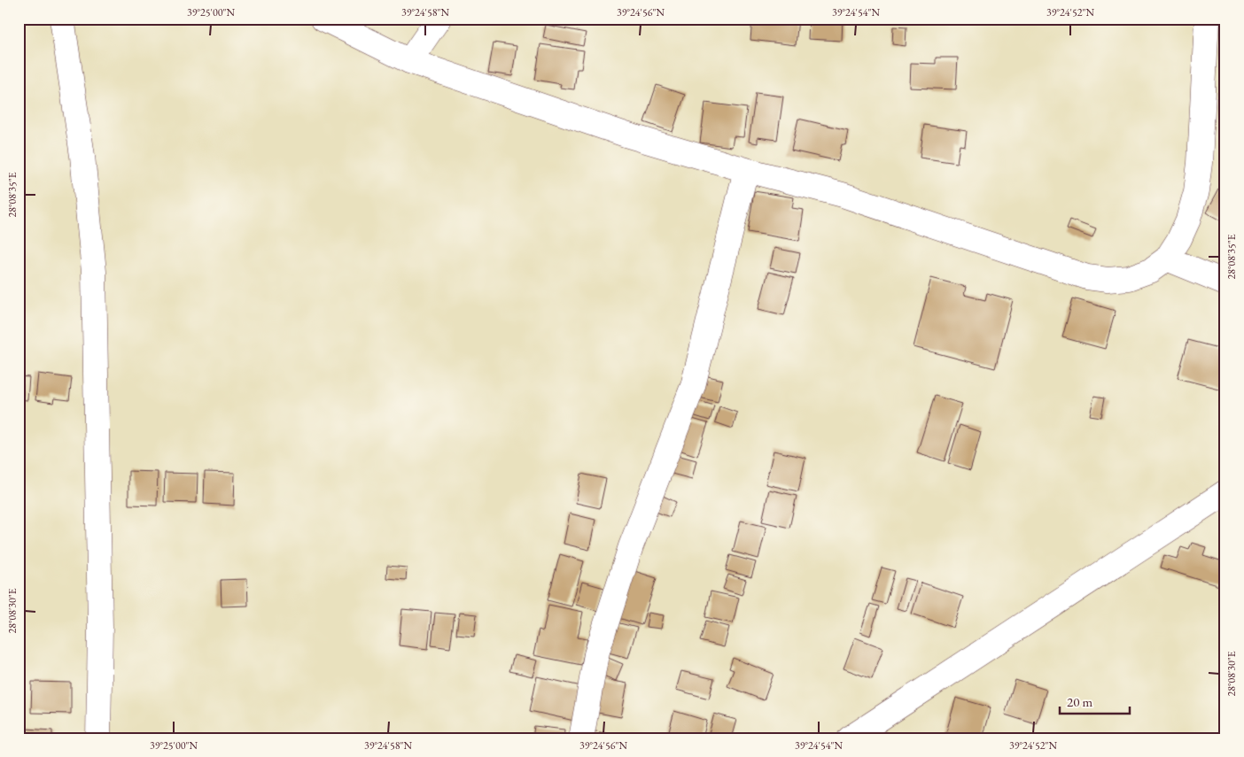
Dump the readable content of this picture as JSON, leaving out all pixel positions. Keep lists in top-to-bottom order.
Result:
{
  "scale_bar": "20 m",
  "coordinates": [
    "39°25'00\"N",
    "39°24'58\"N",
    "39°24'56\"N",
    "39°24'54\"N",
    "39°24'52\"N",
    "28°08'35\"E",
    "28°08'30\"E"
  ]
}
